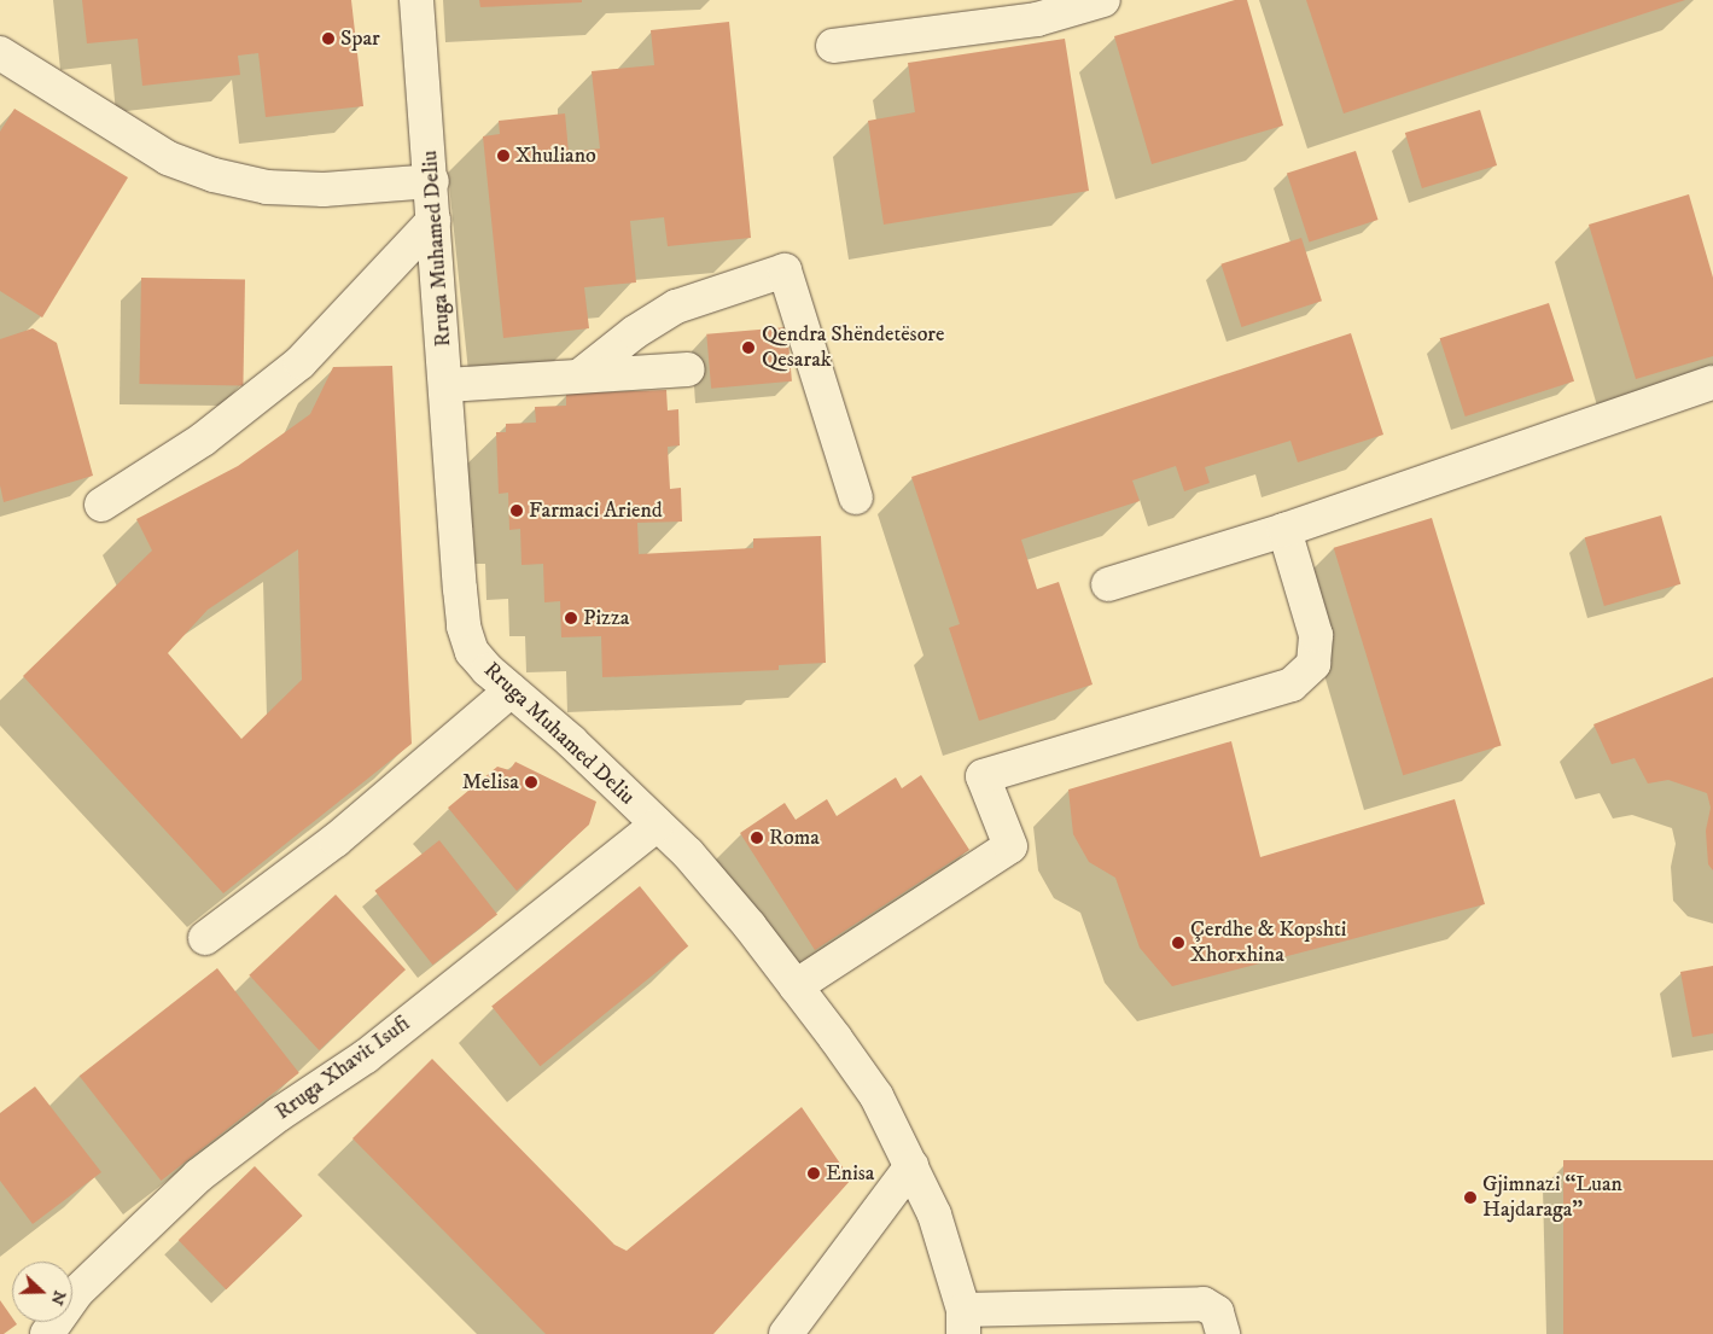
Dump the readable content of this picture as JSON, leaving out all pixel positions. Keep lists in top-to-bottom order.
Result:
{
  "streets": {
    "street": ["Rruga Muhamed Deliu", "Rruga Xhavit Isufi"]
  },
  "crossings": [
    ["Rruga Muhamed Deliu", "Rruga Xhavit Isufi"]
  ],
  "places": [
    "Spar",
    "Xhuliano",
    "Qendra Shëndetësore Qesarak",
    "Farmaci Ariend",
    "Pizza",
    "Melisa",
    "Roma",
    "Çerdhe & Kopshti Xhorxhina",
    "Enisa",
    "Gjimnazi “Luan Hajdaraga”"
  ],
  "north": "right"
}
